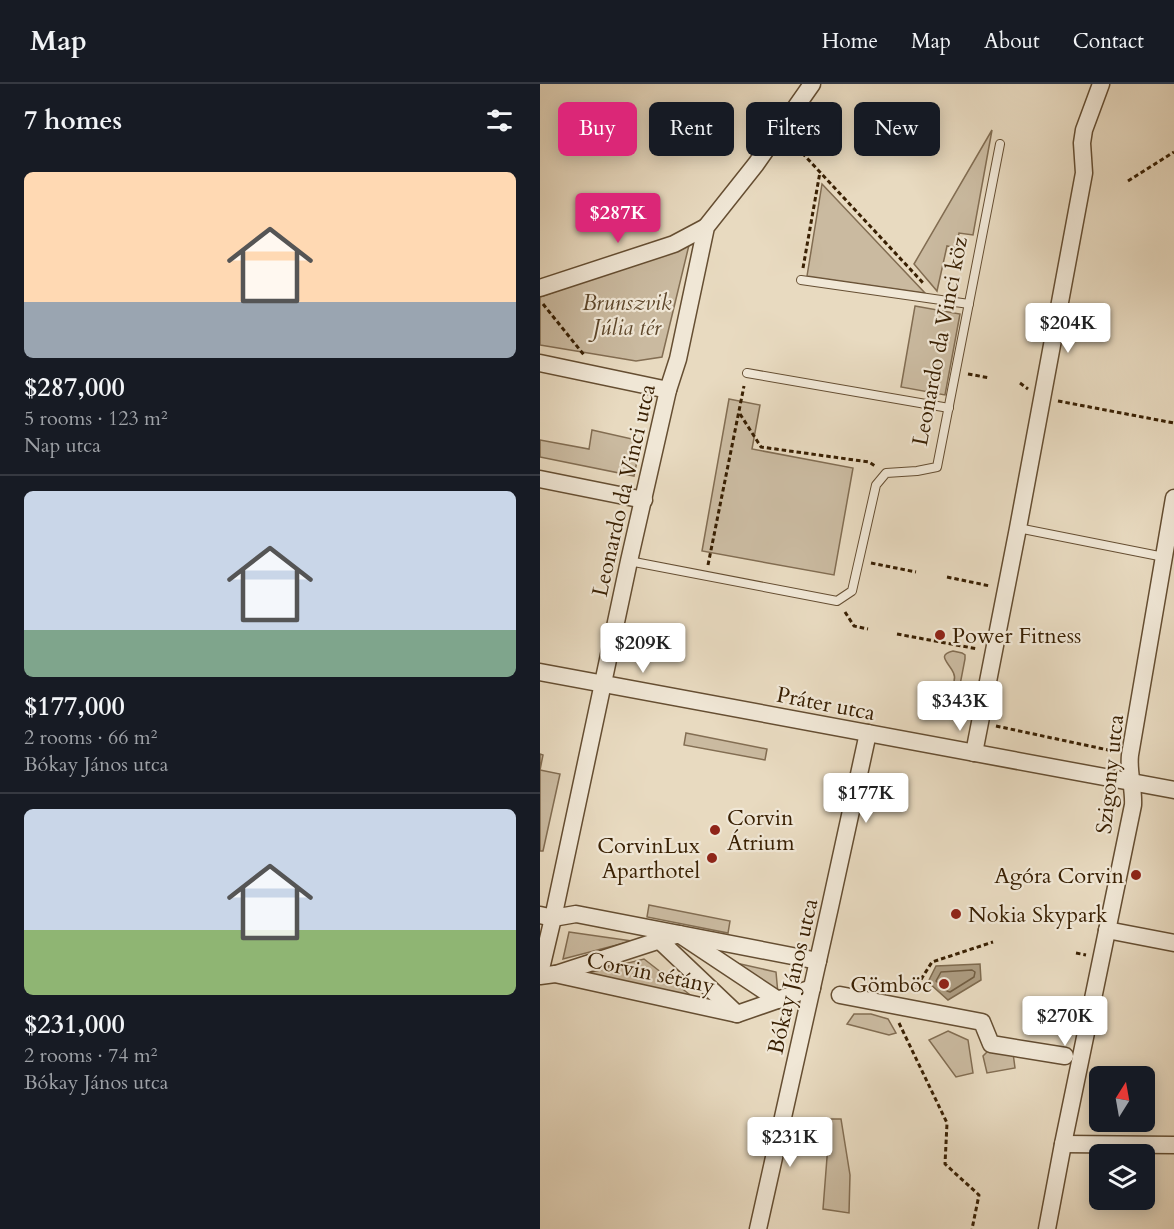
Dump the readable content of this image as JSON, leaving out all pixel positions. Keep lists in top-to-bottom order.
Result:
{
  "streets": {
    "street": [
      "Leonardo da Vinci utca",
      "Práter utca",
      "Szigony utca",
      "Corvin sétány",
      "Bókay János utca"
    ],
    "lane": ["Leonardo da Vinci köz"]
  },
  "crossings": [
    ["Leonardo da Vinci utca", "Práter utca"],
    ["Leonardo da Vinci utca", "Corvin sétány"],
    ["Práter utca", "Szigony utca"],
    ["Práter utca", "Bókay János utca"],
    ["Corvin sétány", "Bókay János utca"]
  ],
  "parks": ["Brunszvik Júlia tér"],
  "places": [
    "Power Fitness",
    "Corvin Átrium",
    "CorvinLux Aparthotel",
    "Agóra Corvin",
    "Nokia Skypark",
    "Gömböc"
  ],
  "north": "top",
  "page": {
    "header": "Map",
    "nav": [
      "Home",
      "Map",
      "About",
      "Contact"
    ],
    "heading": "7 homes",
    "chip": [
      "Buy",
      "Rent",
      "Filters",
      "New"
    ],
    "list": [
      {
        "name": "$287,000",
        "note": "5 rooms · 123 m² · Nap utca"
      },
      {
        "name": "$177,000",
        "note": "2 rooms · 66 m² · Bókay János utca"
      },
      {
        "name": "$231,000",
        "note": "2 rooms · 74 m² · Bókay János utca"
      }
    ],
    "price": [
      "$287K",
      "$204K",
      "$209K",
      "$343K",
      "$177K",
      "$270K",
      "$231K"
    ]
  }
}
